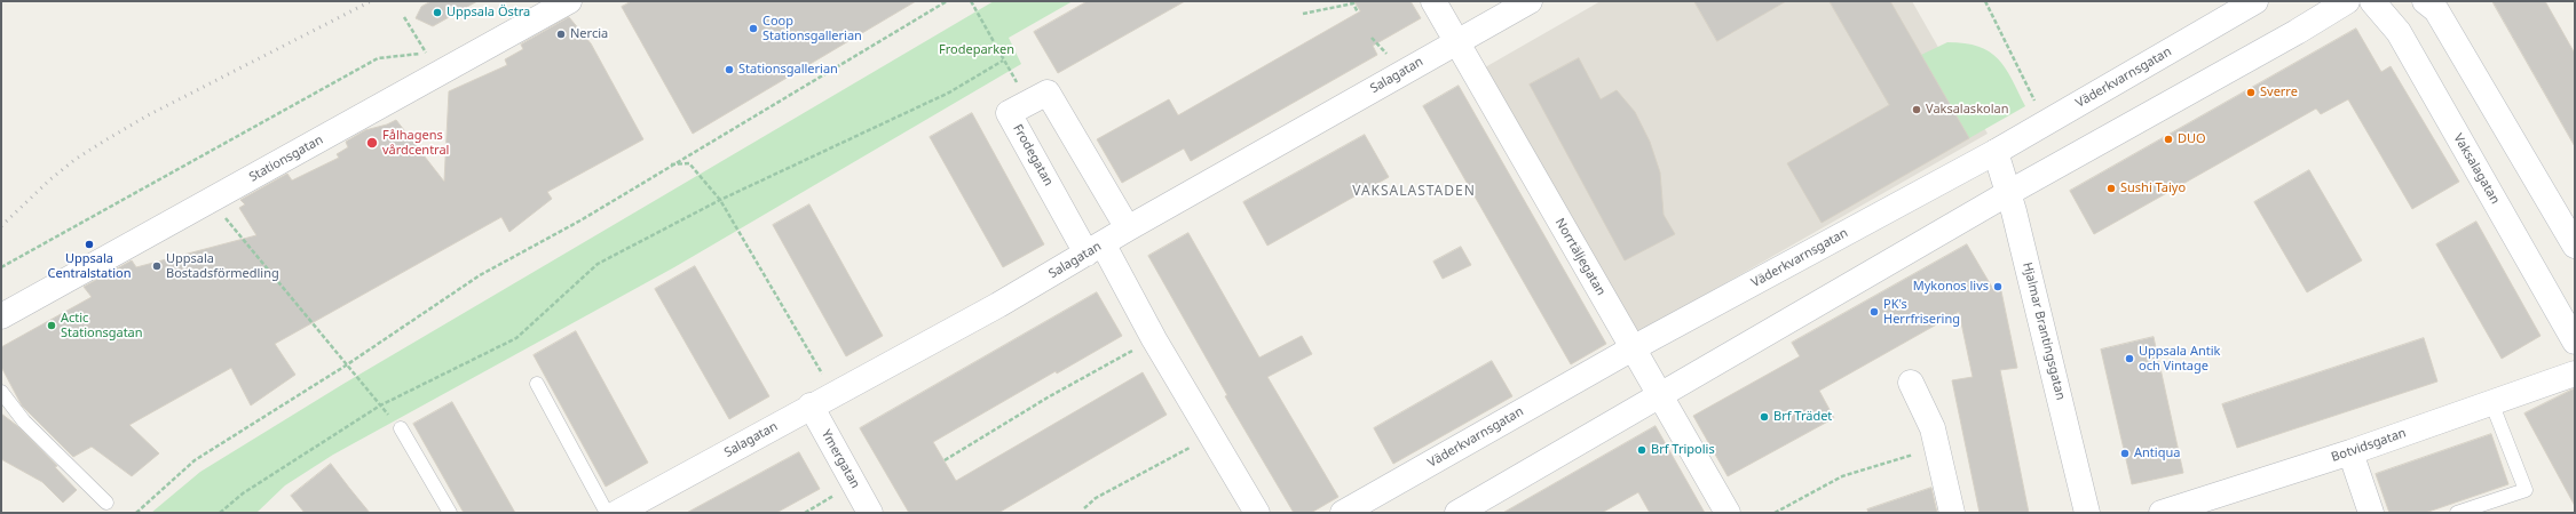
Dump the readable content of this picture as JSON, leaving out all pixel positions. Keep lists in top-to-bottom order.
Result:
{
  "streets": {
    "street": [
      "Salagatan",
      "Väderkvarnsgatan",
      "Frodegatan",
      "Stationsgatan",
      "Vaksalagatan",
      "Norrtäljegatan",
      "Hjalmar Brantingsgatan",
      "Botvidsgatan",
      "Ymergatan"
    ]
  },
  "crossings": [
    ["Salagatan", "Frodegatan"],
    ["Salagatan", "Norrtäljegatan"],
    ["Salagatan", "Ymergatan"],
    ["Väderkvarnsgatan", "Norrtäljegatan"],
    ["Väderkvarnsgatan", "Hjalmar Brantingsgatan"]
  ],
  "districts": ["VAKSALASTADEN"],
  "parks": ["Frodeparken"],
  "places": [
    "Uppsala Östra",
    "Coop Stationsgallerian",
    "Nercia",
    "Stationsgallerian",
    "Sverre",
    "Vaksalaskolan",
    "DUO",
    "Fålhagens vårdcentral",
    "Sushi Taiyo",
    "Uppsala Centralstation",
    "Uppsala Bostadsförmedling",
    "Mykonos livs",
    "PK's Herrfrisering",
    "Actic Stationsgatan",
    "Uppsala Antik och Vintage",
    "Brf Trädet",
    "Brf Tripolis",
    "Antiqua"
  ]
}
